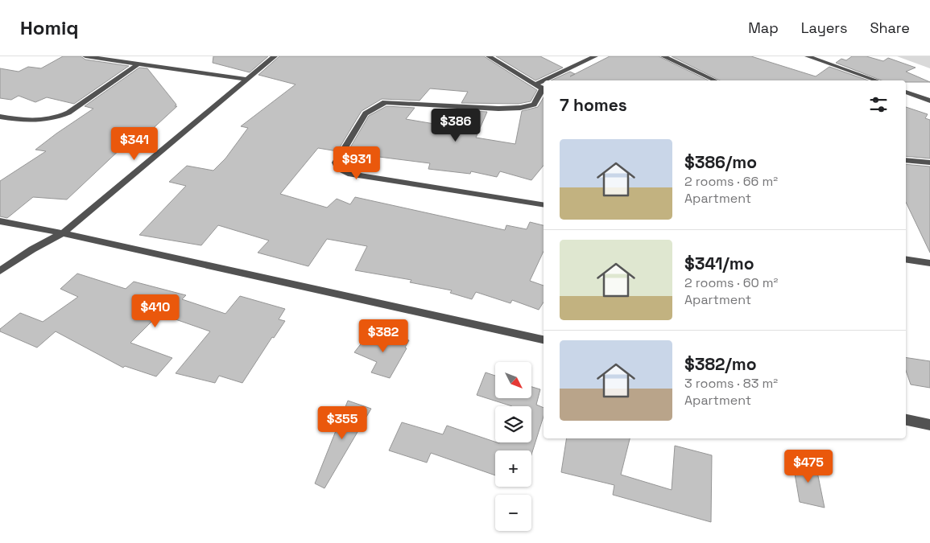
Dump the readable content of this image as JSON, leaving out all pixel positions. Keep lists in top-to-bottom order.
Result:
{
  "north": "bottom right",
  "page": {
    "header": "Homiq",
    "nav": ["Map", "Layers", "Share"],
    "heading": "7 homes",
    "price": [
      "$386",
      "$341",
      "$931",
      "$410",
      "$382",
      "$355",
      "$475"
    ],
    "list": [
      {
        "name": "$386/mo",
        "note": "2 rooms · 66 m² · Apartment"
      },
      {
        "name": "$341/mo",
        "note": "2 rooms · 60 m² · Apartment"
      },
      {
        "name": "$382/mo",
        "note": "3 rooms · 83 m² · Apartment"
      }
    ],
    "map_buttons": ["+", "−"]
  }
}
